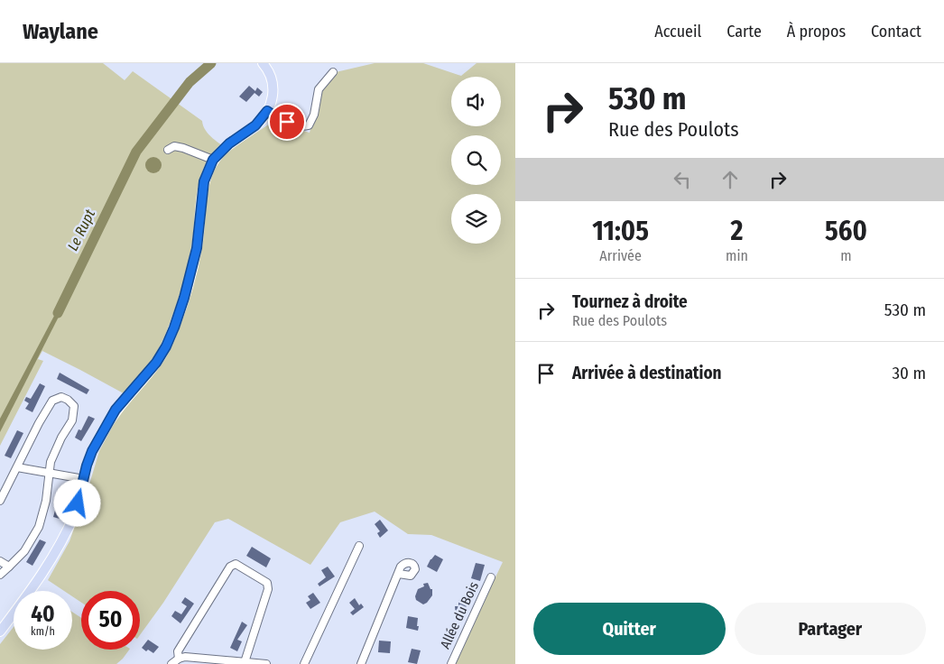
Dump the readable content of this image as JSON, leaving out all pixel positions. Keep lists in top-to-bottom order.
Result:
{
  "streets": {
    "street": ["Allée du Bois"]
  },
  "water": ["Le Rupt"],
  "page": {
    "header": "Waylane",
    "nav": [
      "Accueil",
      "Carte",
      "À propos",
      "Contact"
    ],
    "turn": ["530 m", "Rue des Poulots"],
    "eta": [
      "11:05",
      "Arrivée",
      "2",
      "min",
      "560",
      "m"
    ],
    "list": [
      {
        "name": "Tournez à droite",
        "note": "Rue des Poulots",
        "value": "530 m"
      },
      {
        "name": "Arrivée à destination",
        "value": "30 m"
      }
    ],
    "speed": "40 km/h",
    "limit": "50",
    "buttons": ["Quitter", "Partager"]
  }
}
